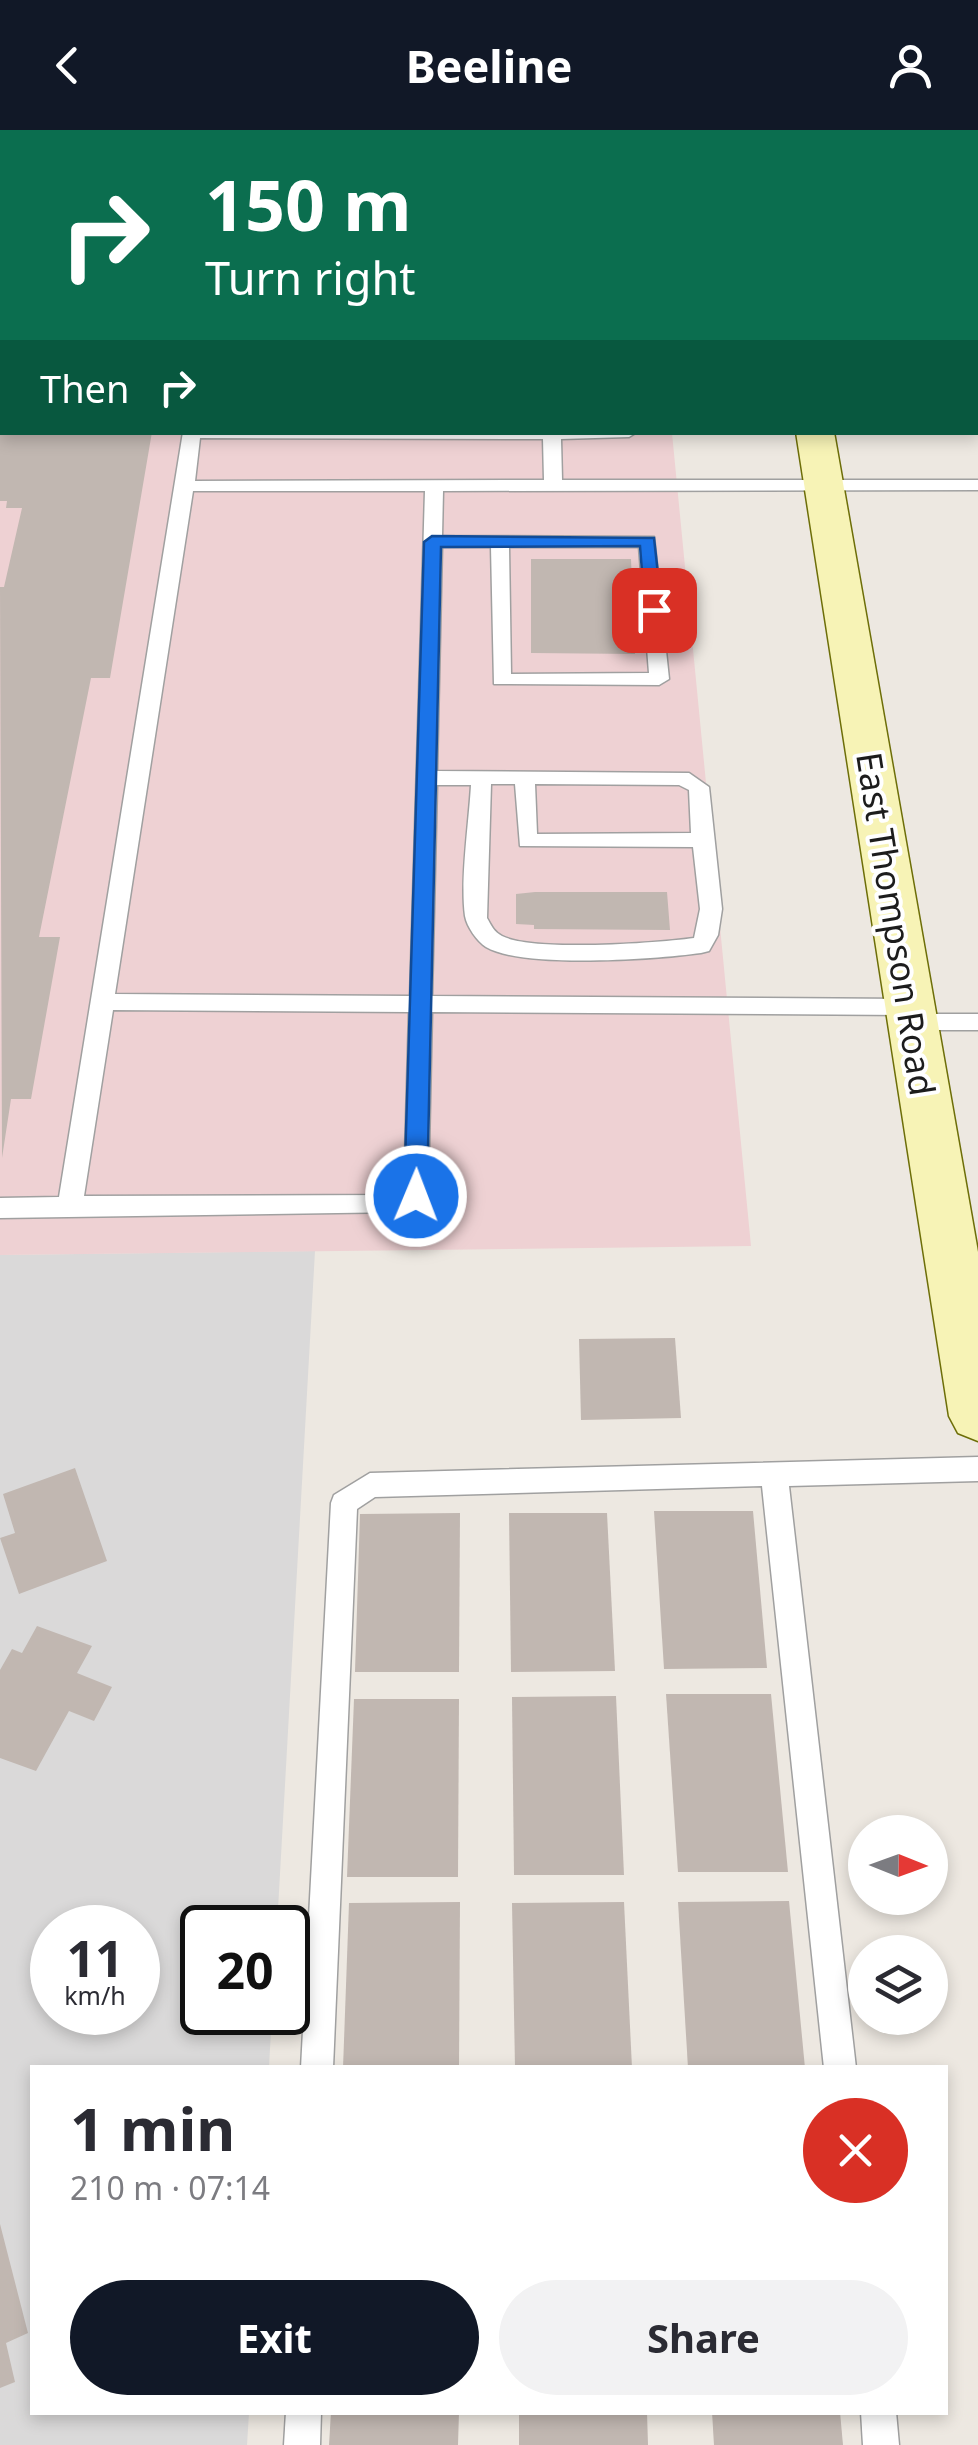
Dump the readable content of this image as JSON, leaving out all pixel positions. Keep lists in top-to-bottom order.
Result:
{
  "streets": {
    "main road": ["East Thompson Road"]
  },
  "north": "right",
  "page": {
    "header": "Beeline",
    "turn": ["150 m", "Turn right"],
    "then": "Then",
    "speed": "11 km/h",
    "limit": "20",
    "heading": ["1 min", "210 m · 07:14"],
    "buttons": ["Exit", "Share"]
  }
}
